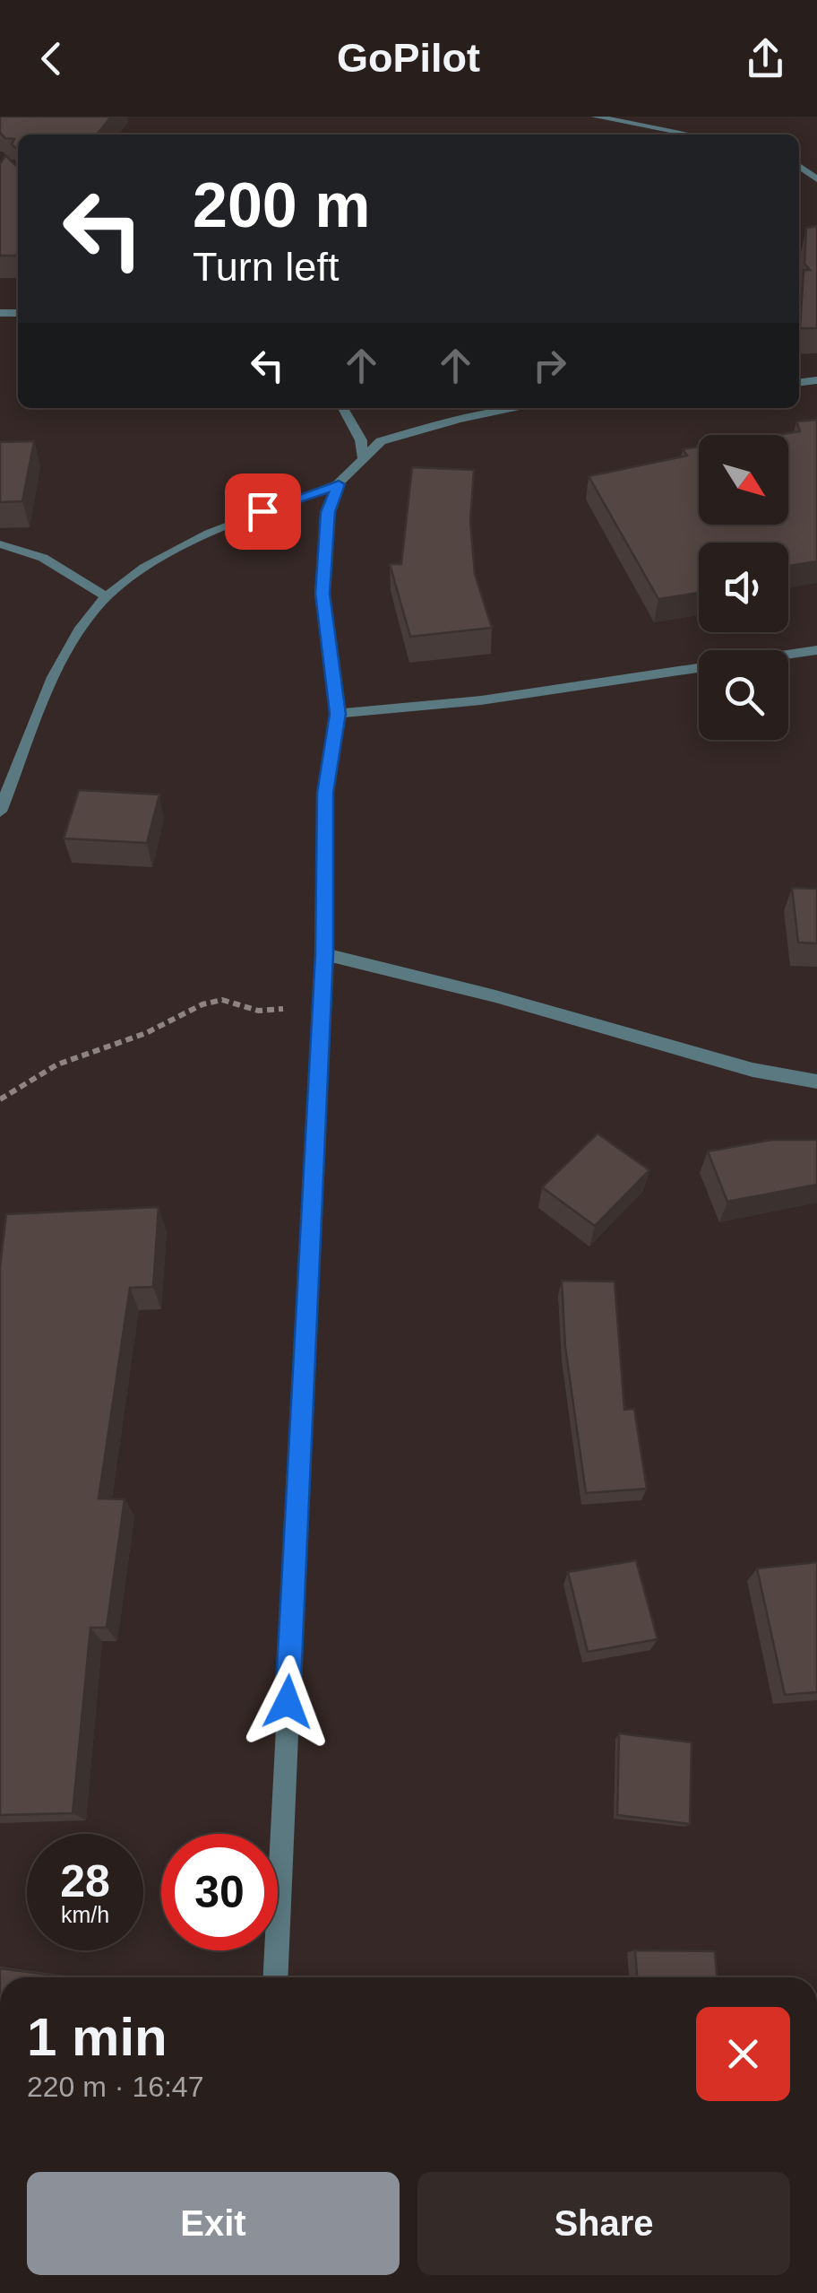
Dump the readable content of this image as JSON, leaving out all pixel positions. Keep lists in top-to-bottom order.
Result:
{
  "north": "bottom right",
  "page": {
    "header": "GoPilot",
    "turn": ["200 m", "Turn left"],
    "speed": "28 km/h",
    "limit": "30",
    "heading": ["1 min", "220 m · 16:47"],
    "buttons": ["Exit", "Share"]
  }
}
